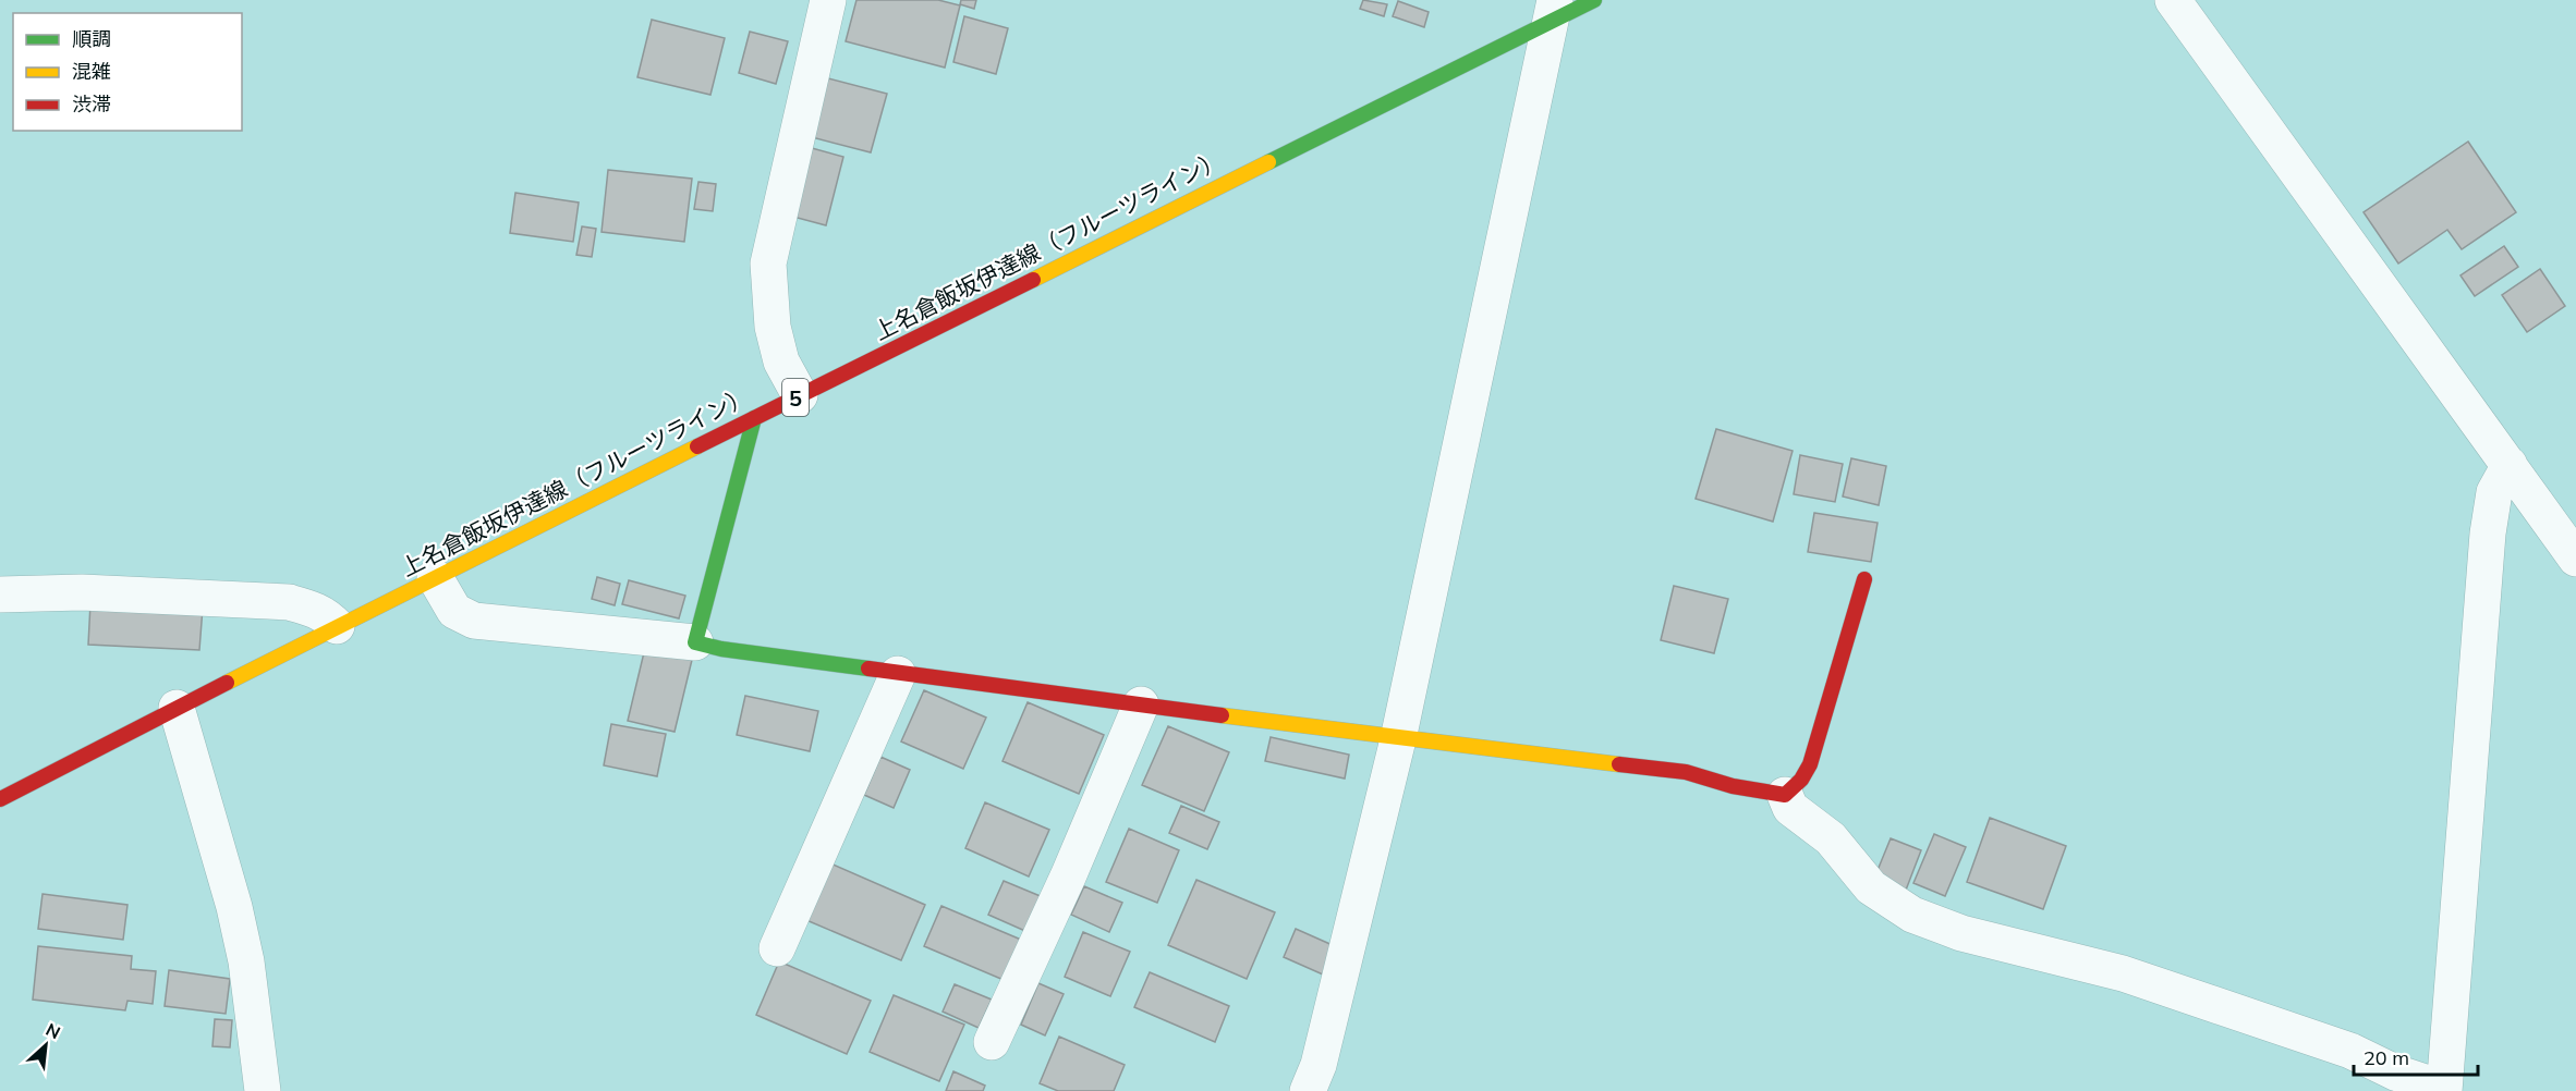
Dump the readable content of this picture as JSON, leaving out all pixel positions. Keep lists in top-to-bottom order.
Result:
{
  "streets": {
    "main road": ["上名倉飯坂伊達線（フルーツライン）", "5"]
  },
  "legend": ["順調", "混雑", "渋滞"],
  "scale_bar": "20 m",
  "north": "top right"
}
